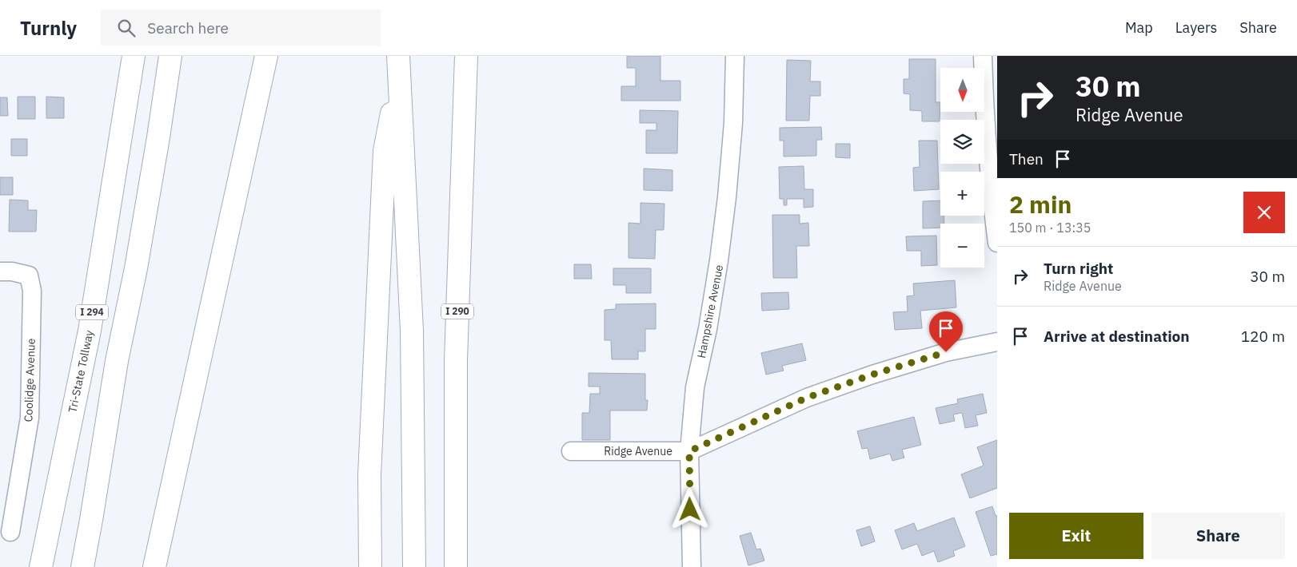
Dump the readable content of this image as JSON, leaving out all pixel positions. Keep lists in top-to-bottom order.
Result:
{
  "streets": {
    "highway": ["I 290", "I 294", "Tri-State Tollway"],
    "street": ["Hampshire Avenue", "Coolidge Avenue", "Ridge Avenue"]
  },
  "crossings": [
    ["Hampshire Avenue", "Ridge Avenue"]
  ],
  "north": "bottom",
  "page": {
    "header": "Turnly",
    "search": "Search here",
    "nav": ["Map", "Layers", "Share"],
    "turn": ["30 m", "Ridge Avenue"],
    "map_buttons": ["+", "−"],
    "then": "Then",
    "heading": ["2 min", "150 m · 13:35"],
    "list": [
      {
        "name": "Turn right",
        "note": "Ridge Avenue",
        "value": "30 m"
      },
      {
        "name": "Arrive at destination",
        "value": "120 m"
      }
    ],
    "buttons": ["Exit", "Share"]
  }
}
